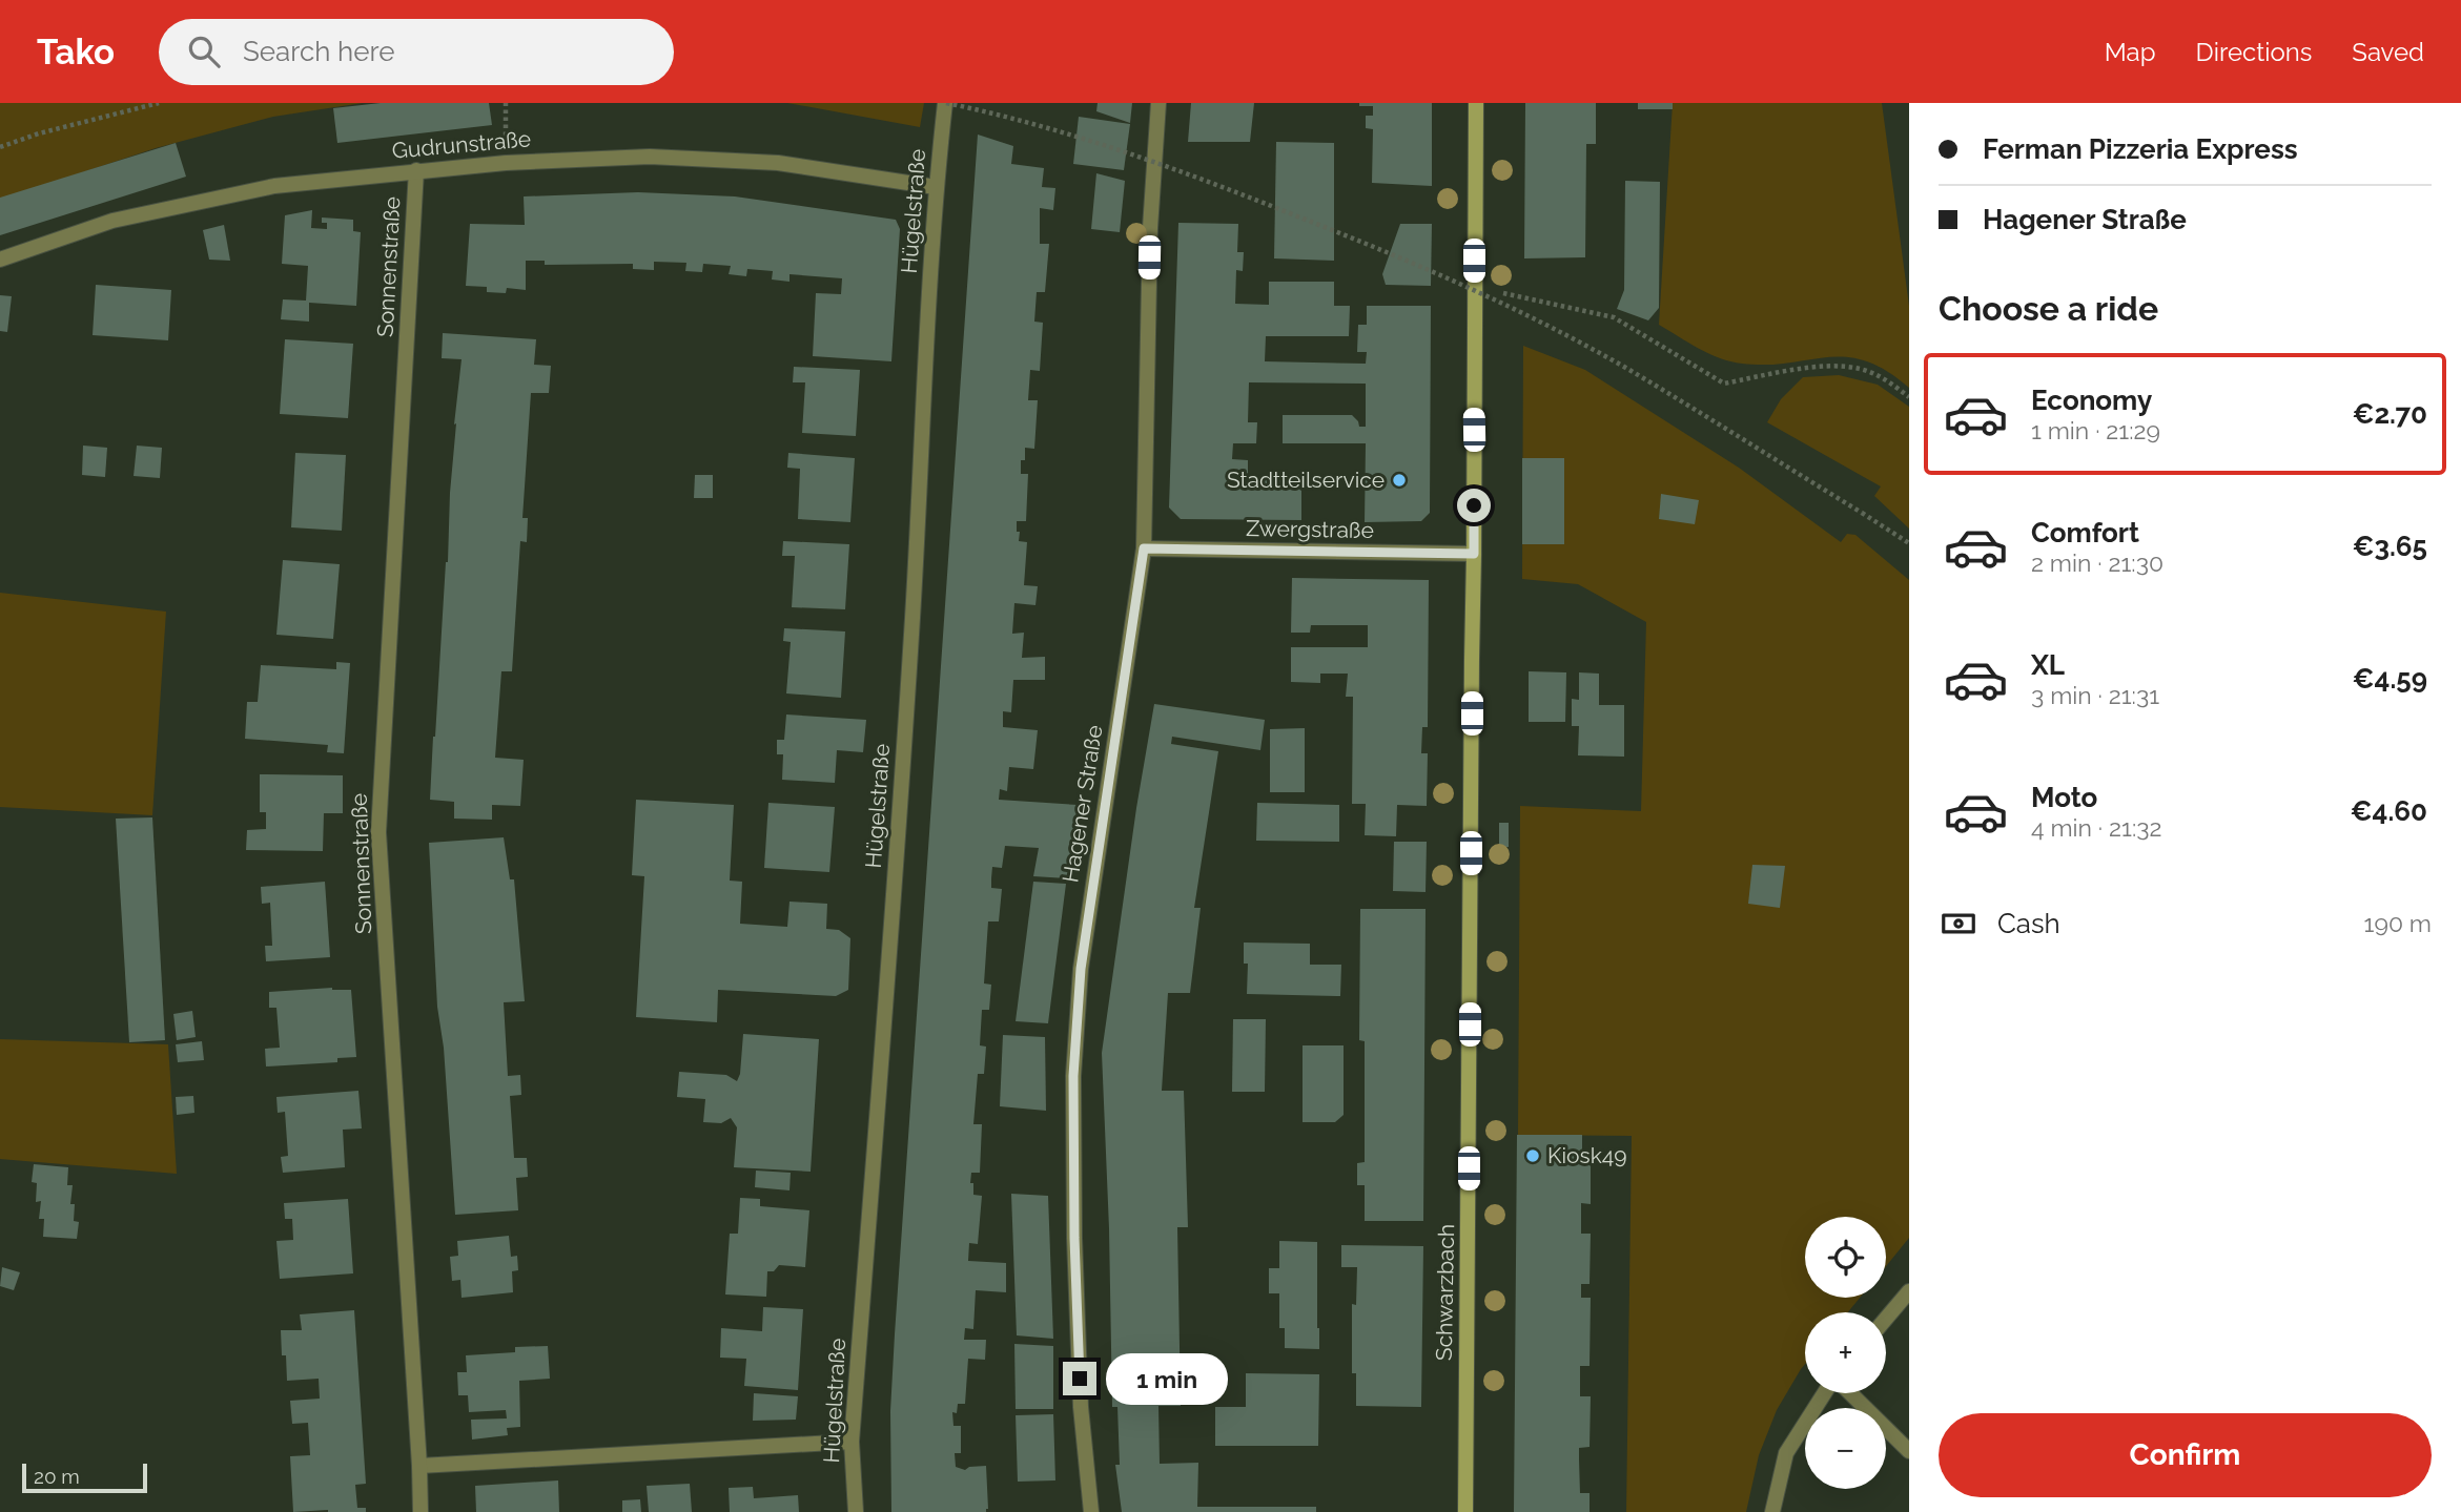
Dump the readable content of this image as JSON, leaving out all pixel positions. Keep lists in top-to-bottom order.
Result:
{
  "streets": {
    "street": [
      "Gudrunstraße",
      "Hügelstraße",
      "Sonnenstraße",
      "Zwergstraße",
      "Hagener Straße",
      "Schwarzbach"
    ]
  },
  "crossings": [
    ["Gudrunstraße", "Hügelstraße"],
    ["Gudrunstraße", "Sonnenstraße"],
    ["Zwergstraße", "Hagener Straße"],
    ["Zwergstraße", "Schwarzbach"]
  ],
  "places": ["Stadtteilservice", "Kiosk49"],
  "scale_bar": "20 m",
  "page": {
    "header": "Tako",
    "search": "Search here",
    "nav": ["Map", "Directions", "Saved"],
    "banner": ["Ferman Pizzeria Express", "Hagener Straße"],
    "heading": "Choose a ride",
    "list": [
      {
        "name": "Economy",
        "note": "1 min · 21:29",
        "value": "€2.70"
      },
      {
        "name": "Comfort",
        "note": "2 min · 21:30",
        "value": "€3.65"
      },
      {
        "name": "XL",
        "note": "3 min · 21:31",
        "value": "€4.59"
      },
      {
        "name": "Moto",
        "note": "4 min · 21:32",
        "value": "€4.60"
      }
    ],
    "pay": ["Cash", "190 m"],
    "map_buttons": ["+", "−"],
    "bubble": "1 min",
    "buttons": "Confirm",
    "scale": "20 m"
  }
}
